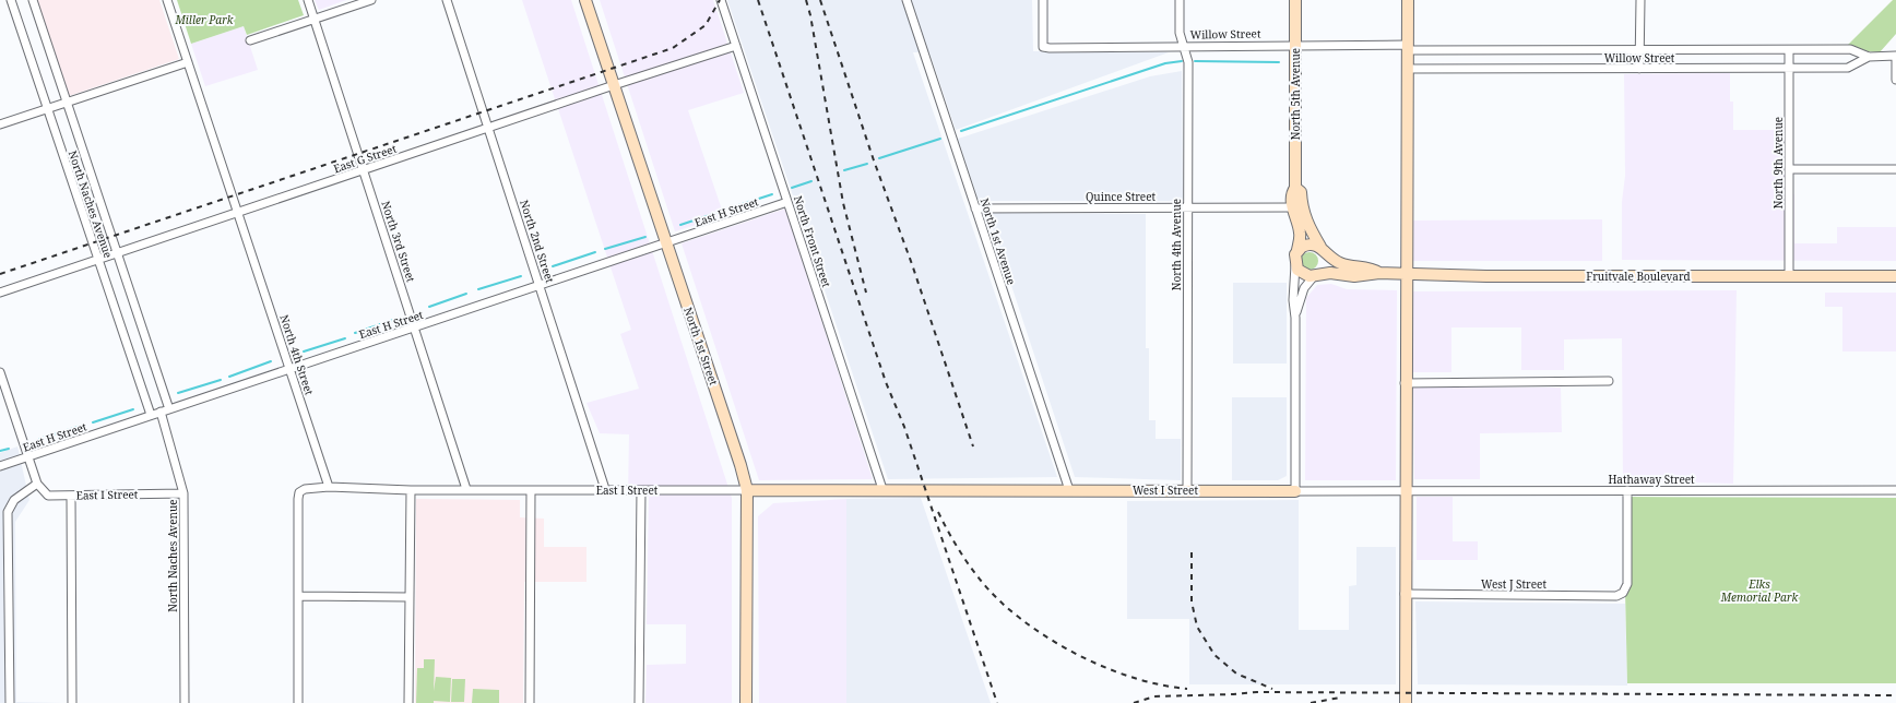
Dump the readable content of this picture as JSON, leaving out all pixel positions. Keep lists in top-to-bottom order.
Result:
{
  "streets": {
    "main road": [
      "North 5th Avenue",
      "Fruitvale Boulevard",
      "North 1st Street",
      "East I Street",
      "West I Street"
    ],
    "street": [
      "Willow Street",
      "East G Street",
      "North 9th Avenue",
      "Quince Street",
      "North Naches Avenue",
      "East H Street",
      "North 3rd Street",
      "North 2nd Street",
      "North Front Street",
      "North 1st Avenue",
      "North 4th Avenue",
      "North 4th Street",
      "Hathaway Street",
      "West J Street"
    ]
  },
  "crossings": [
    ["Willow Street", "North 5th Avenue"],
    ["Willow Street", "North 9th Avenue"],
    ["Willow Street", "North 4th Avenue"],
    ["North 5th Avenue", "Quince Street"],
    ["North 5th Avenue", "Fruitvale Boulevard"],
    ["East G Street", "North Naches Avenue"],
    ["East G Street", "North 3rd Street"],
    ["East G Street", "North 2nd Street"],
    ["East G Street", "North Front Street"],
    ["East G Street", "North 1st Street"],
    ["East G Street", "North 4th Street"],
    ["North 9th Avenue", "Fruitvale Boulevard"],
    ["Quince Street", "North 1st Avenue"],
    ["Quince Street", "North 4th Avenue"],
    ["North Naches Avenue", "East H Street"],
    ["North Naches Avenue", "East I Street"],
    ["East H Street", "North 3rd Street"],
    ["East H Street", "North 2nd Street"],
    ["East H Street", "North Front Street"],
    ["East H Street", "North 1st Street"],
    ["East H Street", "North 4th Street"],
    ["North 3rd Street", "East I Street"],
    ["North 2nd Street", "East I Street"],
    ["North Front Street", "East I Street"],
    ["North 1st Avenue", "West I Street"],
    ["North 4th Avenue", "West I Street"],
    ["North 1st Street", "East I Street"],
    ["North 4th Street", "East I Street"],
    ["Hathaway Street", "West I Street"],
    ["Hathaway Street", "West J Street"],
    ["East I Street", "West I Street"]
  ],
  "parks": ["Miller Park", "Elks Memorial Park"]
}
